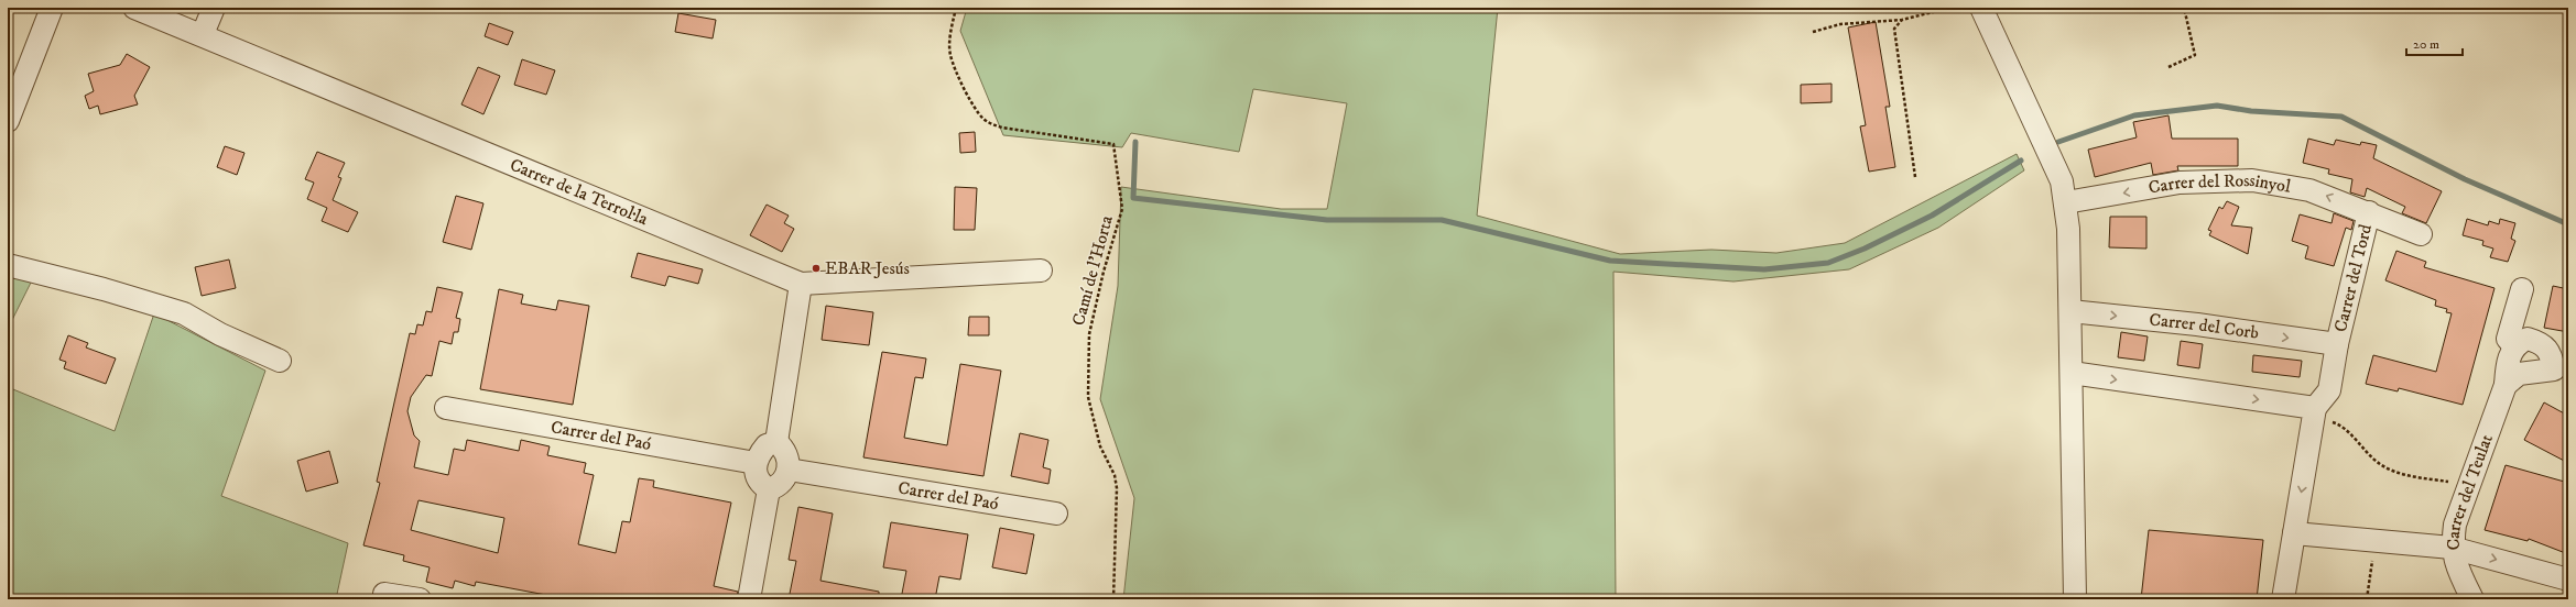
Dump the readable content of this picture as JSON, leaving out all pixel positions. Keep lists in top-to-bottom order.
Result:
{
  "streets": {
    "street": [
      "Carrer del Rossinyol",
      "Carrer de la Terrol·la",
      "Carrer del Tord",
      "Carrer del Corb",
      "Carrer del Paó",
      "Carrer del Teulat"
    ],
    "path": ["Camí de l'Horta"]
  },
  "crossings": [
    ["Carrer del Rossinyol", "Carrer del Tord"],
    ["Carrer del Tord", "Carrer del Corb"]
  ],
  "one_way": ["Carrer del Rossinyol"],
  "places": ["EBAR Jesús"],
  "scale_bar": "20 m"
}
